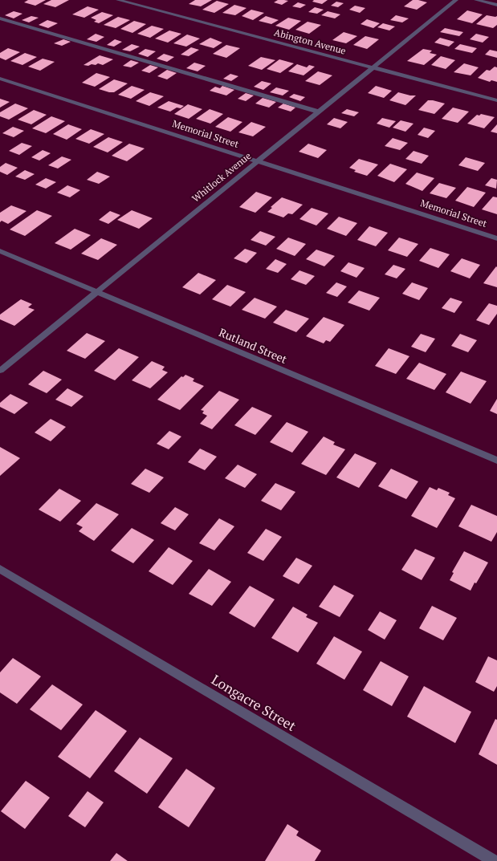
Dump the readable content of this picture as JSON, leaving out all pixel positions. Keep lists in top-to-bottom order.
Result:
{
  "streets": {
    "street": [
      "Abington Avenue",
      "Memorial Street",
      "Whitlock Avenue",
      "Rutland Street",
      "Longacre Street"
    ]
  },
  "crossings": [
    ["Abington Avenue", "Whitlock Avenue"],
    ["Memorial Street", "Whitlock Avenue"],
    ["Whitlock Avenue", "Rutland Street"]
  ]
}
